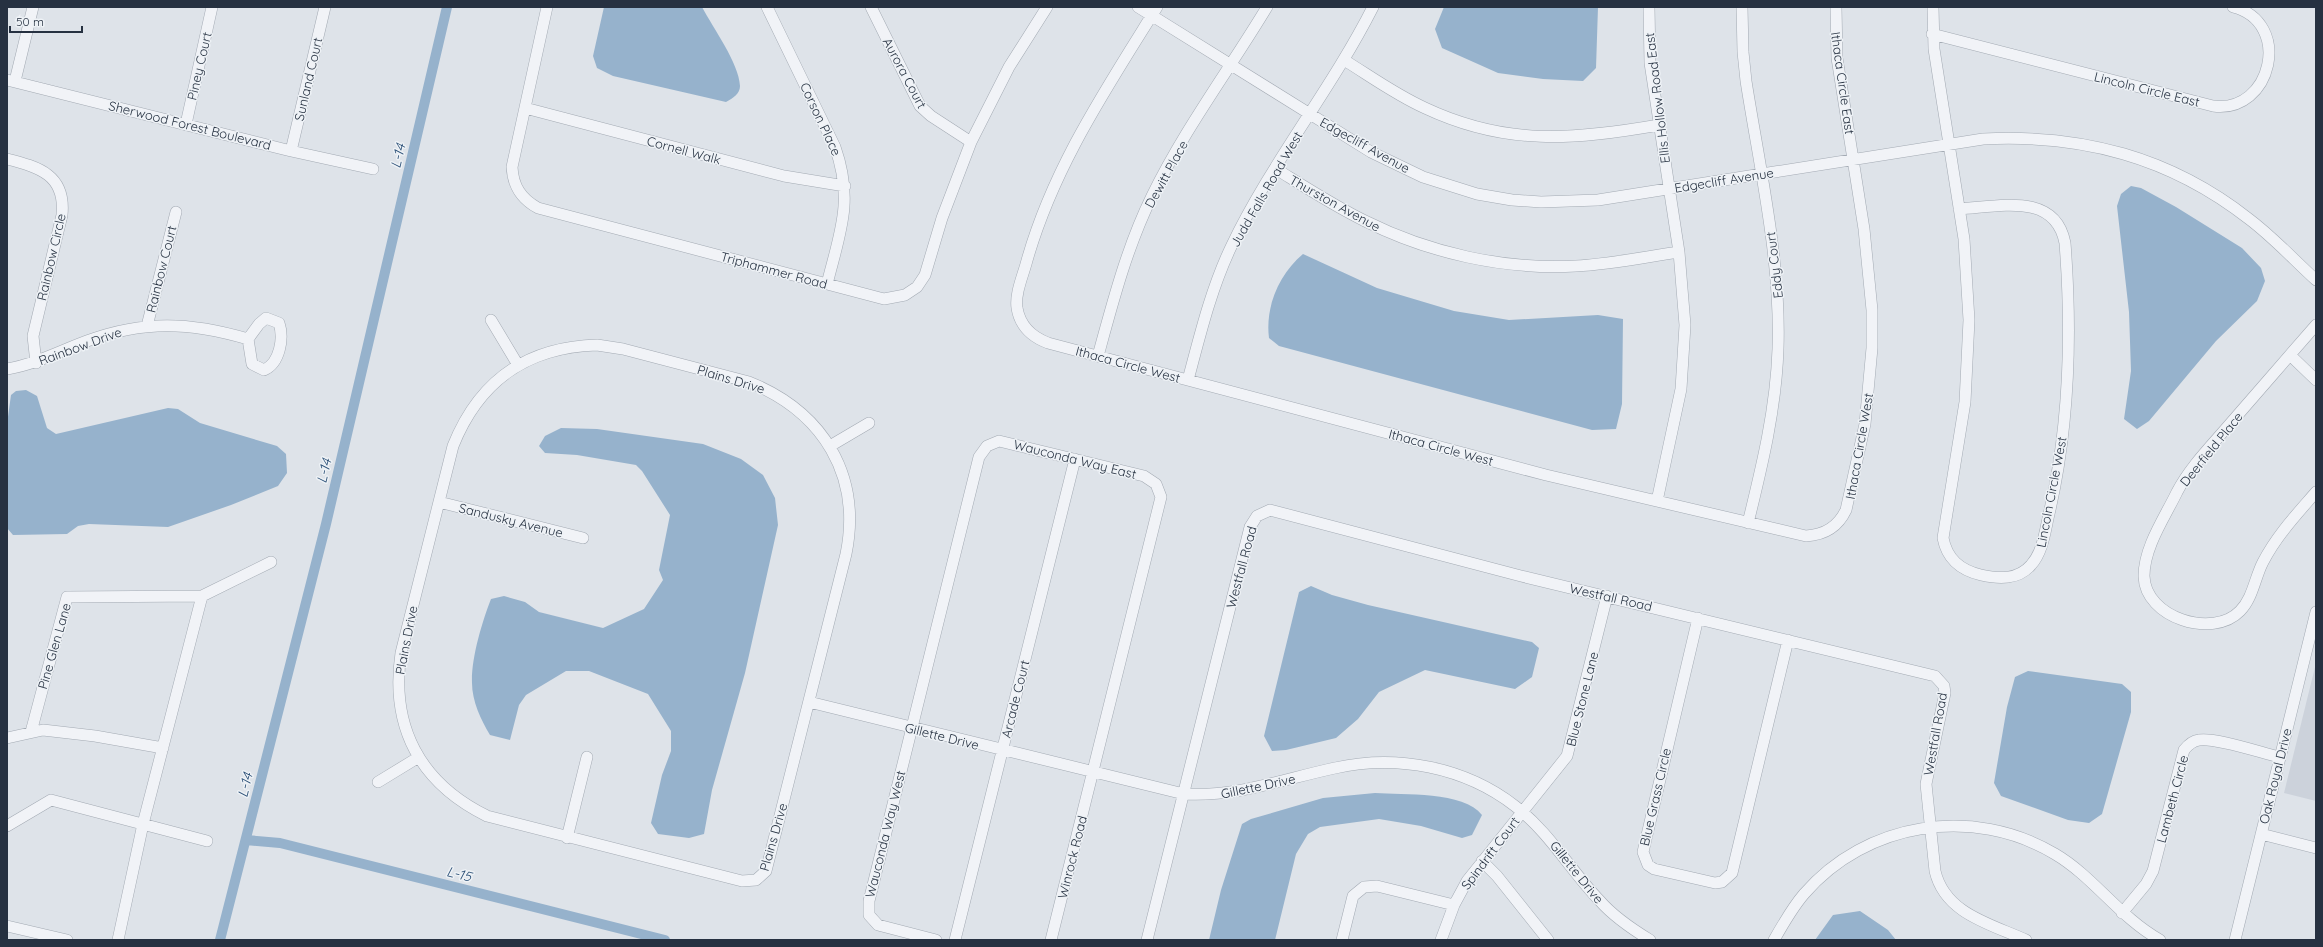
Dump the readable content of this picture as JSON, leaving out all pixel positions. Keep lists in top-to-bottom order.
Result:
{
  "streets": {
    "street": [
      "Piney Court",
      "Aurora Court",
      "Sunland Court",
      "Ithaca Circle East",
      "Lincoln Circle East",
      "Ellis Hollow Road East",
      "Corson Place",
      "Sherwood Forest Boulevard",
      "Edgecliff Avenue",
      "Cornell Walk",
      "Dewitt Place",
      "Judd Falls Road West",
      "Thurston Avenue",
      "Rainbow Circle",
      "Eddy Court",
      "Rainbow Court",
      "Triphammer Road",
      "Rainbow Drive",
      "Ithaca Circle West",
      "Plains Drive",
      "Deerfield Place",
      "Wauconda Way East",
      "Lincoln Circle West",
      "Sandusky Avenue",
      "Westfall Road",
      "Pine Glen Lane",
      "Arcade Court",
      "Blue Stone Lane",
      "Gillette Drive",
      "Oak Royal Drive",
      "Blue Grass Circle",
      "Lambeth Circle",
      "Wauconda Way West",
      "Spindrift Court",
      "Winrock Road"
    ]
  },
  "crossings": [
    ["Piney Court", "Sherwood Forest Boulevard"],
    ["Aurora Court", "Triphammer Road"],
    ["Sunland Court", "Sherwood Forest Boulevard"],
    ["Ithaca Circle East", "Edgecliff Avenue"],
    ["Ithaca Circle East", "Ithaca Circle West"],
    ["Ellis Hollow Road East", "Edgecliff Avenue"],
    ["Ellis Hollow Road East", "Thurston Avenue"],
    ["Ellis Hollow Road East", "Ithaca Circle West"],
    ["Corson Place", "Cornell Walk"],
    ["Corson Place", "Triphammer Road"],
    ["Edgecliff Avenue", "Dewitt Place"],
    ["Edgecliff Avenue", "Judd Falls Road West"],
    ["Edgecliff Avenue", "Eddy Court"],
    ["Edgecliff Avenue", "Ithaca Circle West"],
    ["Edgecliff Avenue", "Lincoln Circle West"],
    ["Cornell Walk", "Triphammer Road"],
    ["Dewitt Place", "Ithaca Circle West"],
    ["Judd Falls Road West", "Thurston Avenue"],
    ["Judd Falls Road West", "Ithaca Circle West"],
    ["Rainbow Circle", "Rainbow Drive"],
    ["Eddy Court", "Ithaca Circle West"],
    ["Rainbow Court", "Rainbow Drive"],
    ["Plains Drive", "Sandusky Avenue"],
    ["Plains Drive", "Gillette Drive"],
    ["Wauconda Way East", "Arcade Court"],
    ["Wauconda Way East", "Gillette Drive"],
    ["Wauconda Way East", "Wauconda Way West"],
    ["Wauconda Way East", "Winrock Road"],
    ["Westfall Road", "Blue Stone Lane"],
    ["Westfall Road", "Gillette Drive"],
    ["Westfall Road", "Blue Grass Circle"],
    ["Arcade Court", "Gillette Drive"],
    ["Blue Stone Lane", "Gillette Drive"],
    ["Blue Stone Lane", "Spindrift Court"],
    ["Gillette Drive", "Wauconda Way West"],
    ["Gillette Drive", "Spindrift Court"],
    ["Gillette Drive", "Winrock Road"],
    ["Oak Royal Drive", "Lambeth Circle"]
  ],
  "water": ["L-14", "L-15"],
  "scale_bar": "50 m"
}
